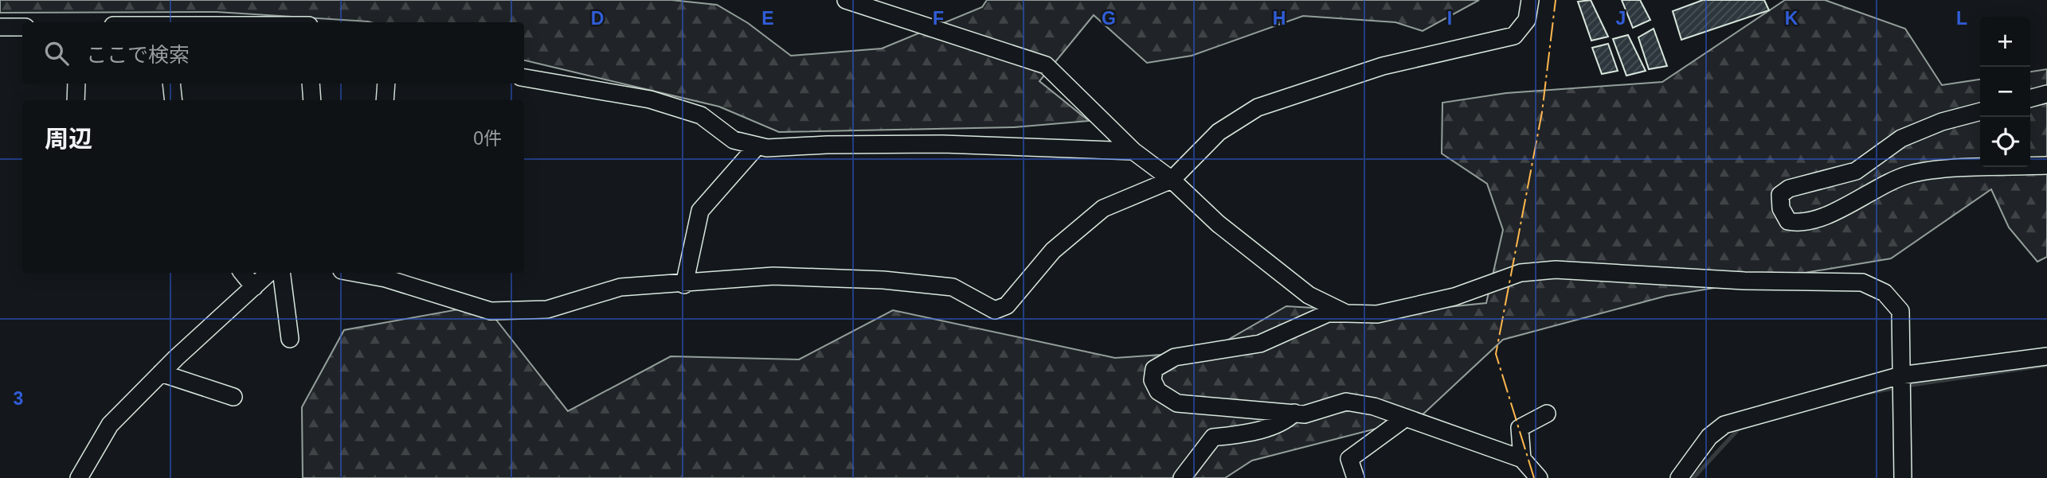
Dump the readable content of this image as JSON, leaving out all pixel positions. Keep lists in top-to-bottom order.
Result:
{
  "page": {
    "map_buttons": ["+", "−"],
    "search": "ここで検索",
    "heading": ["周辺", "0件"]
  },
  "grid": {
    "columns": [
      "D",
      "E",
      "F",
      "G",
      "H",
      "I",
      "J",
      "K",
      "L"
    ],
    "rows": ["3"]
  }
}
